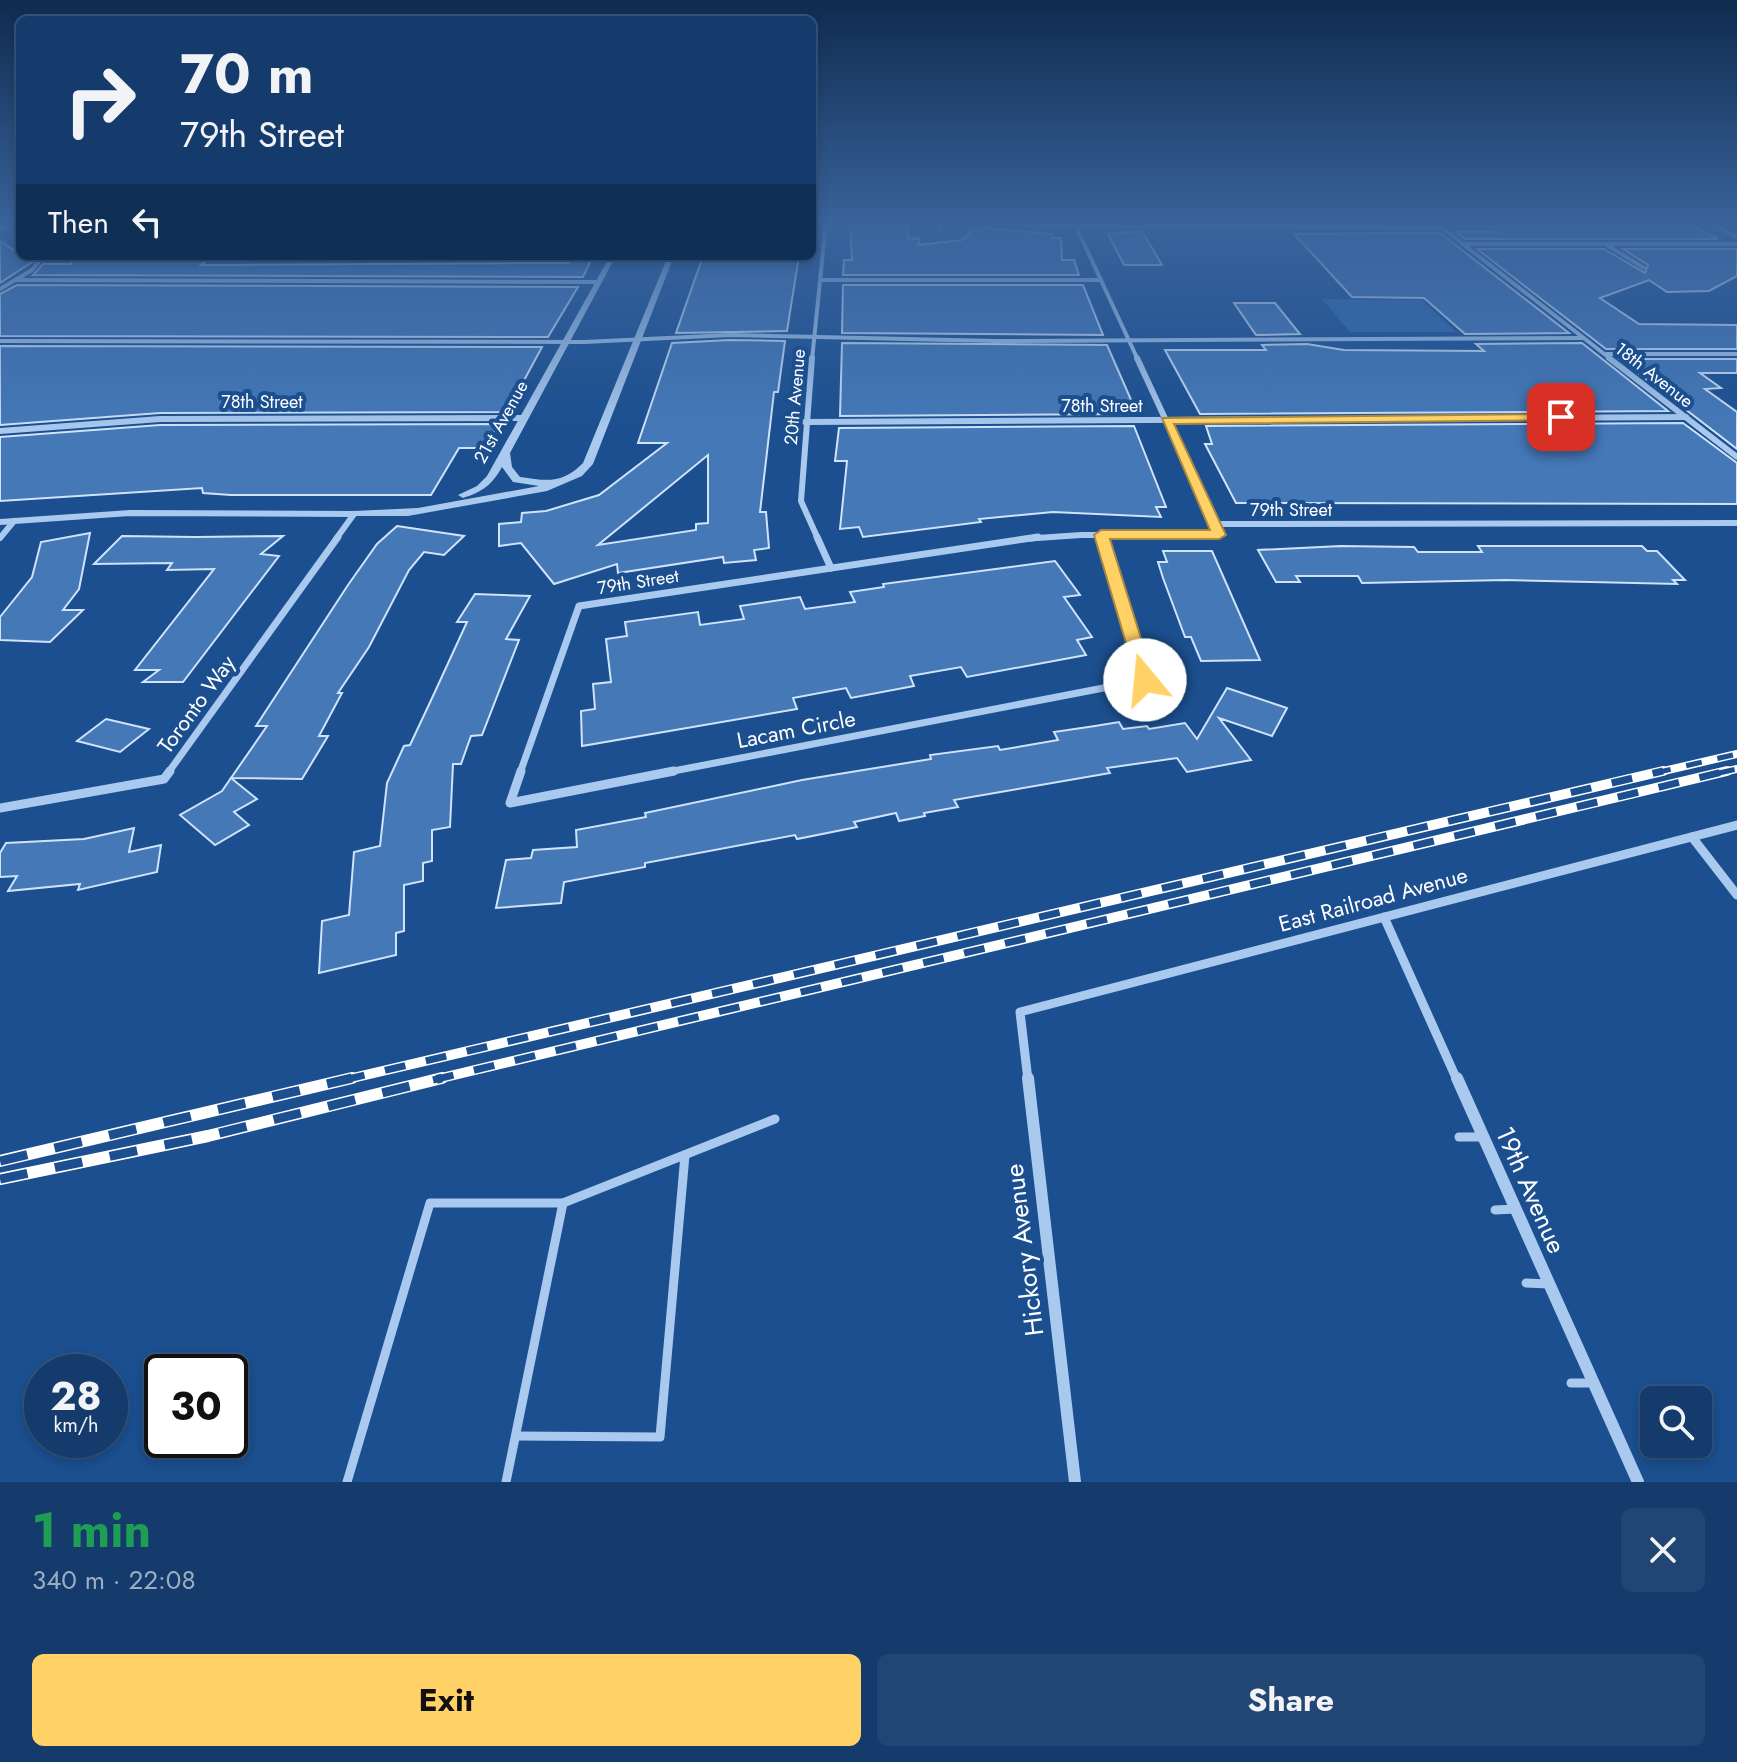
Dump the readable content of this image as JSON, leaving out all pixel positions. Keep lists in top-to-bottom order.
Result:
{
  "streets": {
    "street": [
      "18th Avenue",
      "20th Avenue",
      "78th Street",
      "21st Avenue",
      "79th Street",
      "Toronto Way",
      "Lacam Circle",
      "East Railroad Avenue",
      "19th Avenue",
      "Hickory Avenue"
    ]
  },
  "crossings": [
    ["18th Avenue", "78th Street"],
    ["20th Avenue", "78th Street"],
    ["20th Avenue", "79th Street"],
    ["78th Street", "21st Avenue"],
    ["21st Avenue", "Toronto Way"],
    ["79th Street", "Lacam Circle"],
    ["East Railroad Avenue", "19th Avenue"],
    ["East Railroad Avenue", "Hickory Avenue"]
  ],
  "page": {
    "turn": ["70 m", "79th Street"],
    "then": "Then",
    "speed": "28 km/h",
    "limit": "30",
    "heading": ["1 min", "340 m · 22:08"],
    "buttons": ["Exit", "Share"]
  }
}
